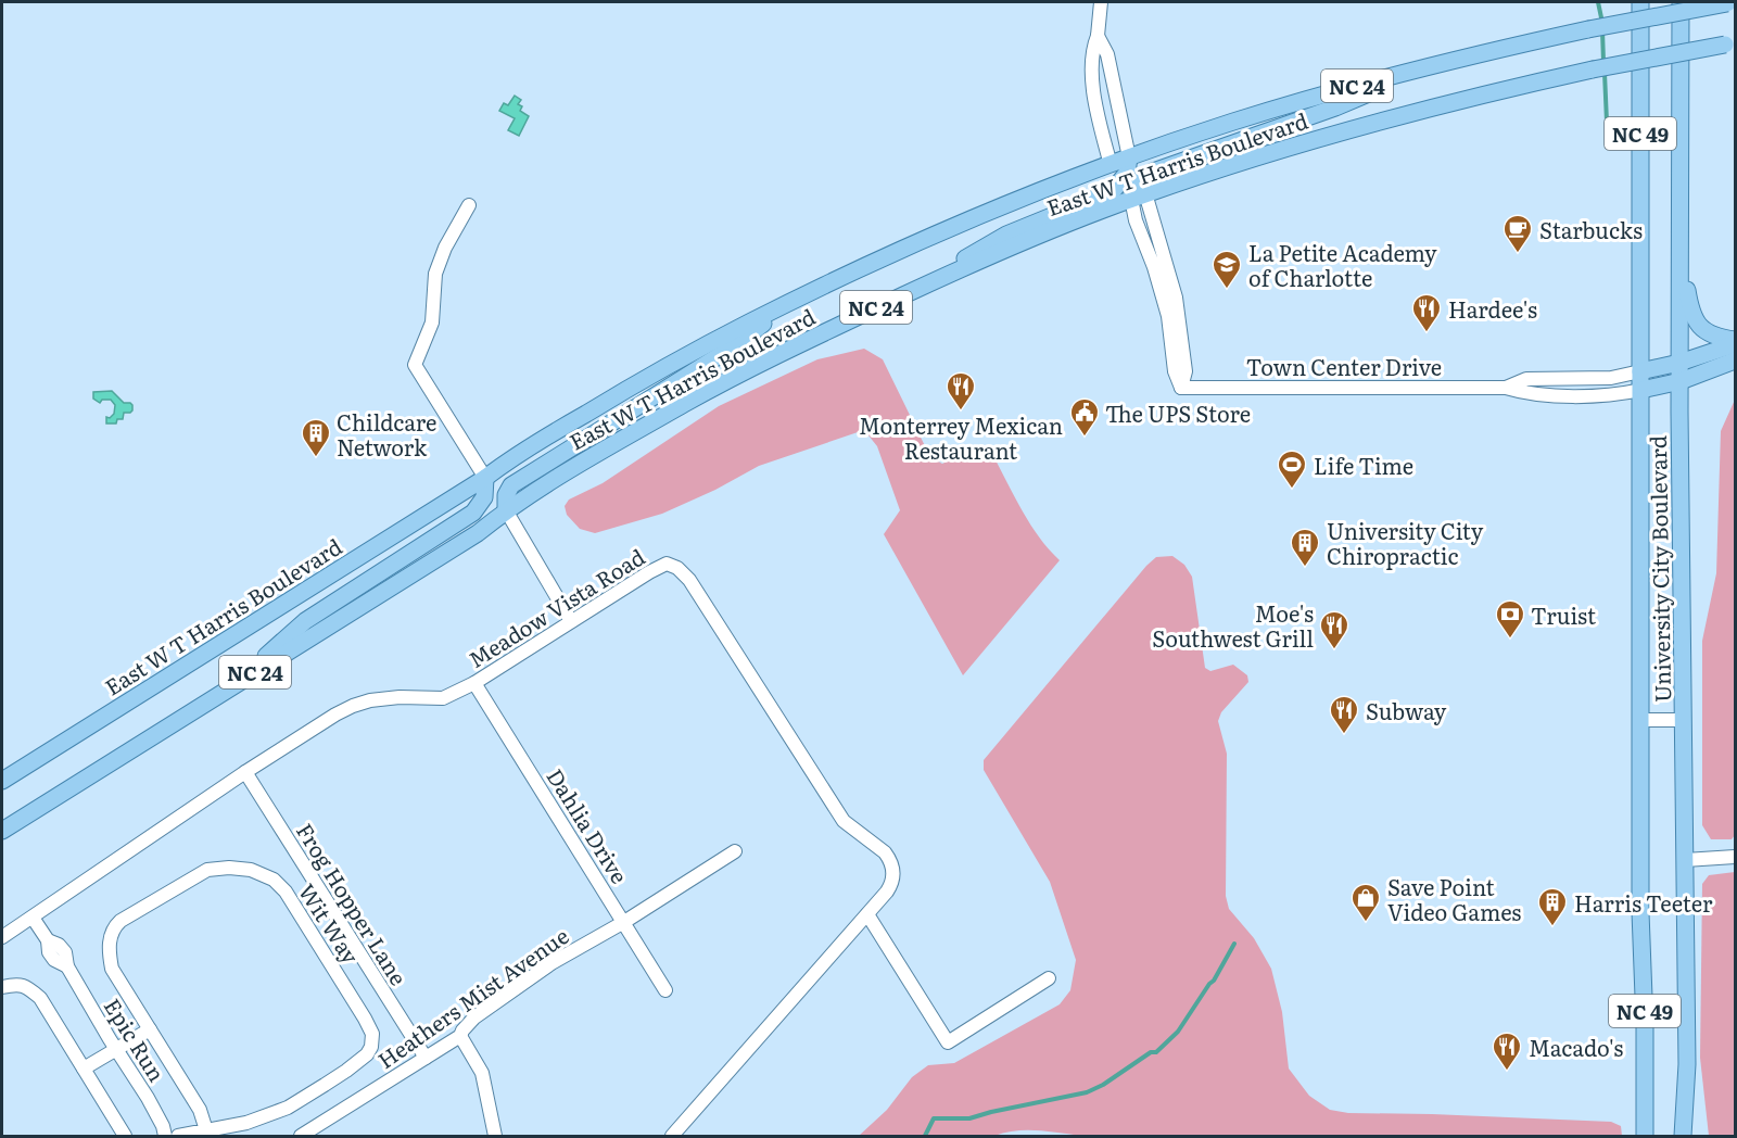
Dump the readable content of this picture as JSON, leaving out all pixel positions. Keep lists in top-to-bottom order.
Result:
{
  "streets": {
    "main road": [
      "NC 24",
      "NC 49",
      "East W T Harris Boulevard",
      "University City Boulevard"
    ],
    "street": [
      "Town Center Drive",
      "Meadow Vista Road",
      "Dahlia Drive",
      "Frog Hopper Lane",
      "Wit Way",
      "Heathers Mist Avenue",
      "Epic Run"
    ]
  },
  "crossings": [
    ["East W T Harris Boulevard", "Town Center Drive"],
    ["Town Center Drive", "University City Boulevard"],
    ["Meadow Vista Road", "Dahlia Drive"],
    ["Meadow Vista Road", "Frog Hopper Lane"],
    ["Meadow Vista Road", "Epic Run"],
    ["Dahlia Drive", "Heathers Mist Avenue"],
    ["Frog Hopper Lane", "Heathers Mist Avenue"]
  ],
  "places": {
    "cafe": ["Starbucks"],
    "school or university": ["La Petite Academy of Charlotte"],
    "restaurant": [
      "Hardee's",
      "Monterrey Mexican Restaurant",
      "Moe's Southwest Grill",
      "Subway",
      "Macado's"
    ],
    "public building": ["The UPS Store"],
    "building": ["Childcare Network", "University City Chiropractic", "Harris Teeter"],
    "sports": ["Life Time"],
    "bank": ["Truist"],
    "shop": ["Save Point Video Games"]
  }
}
